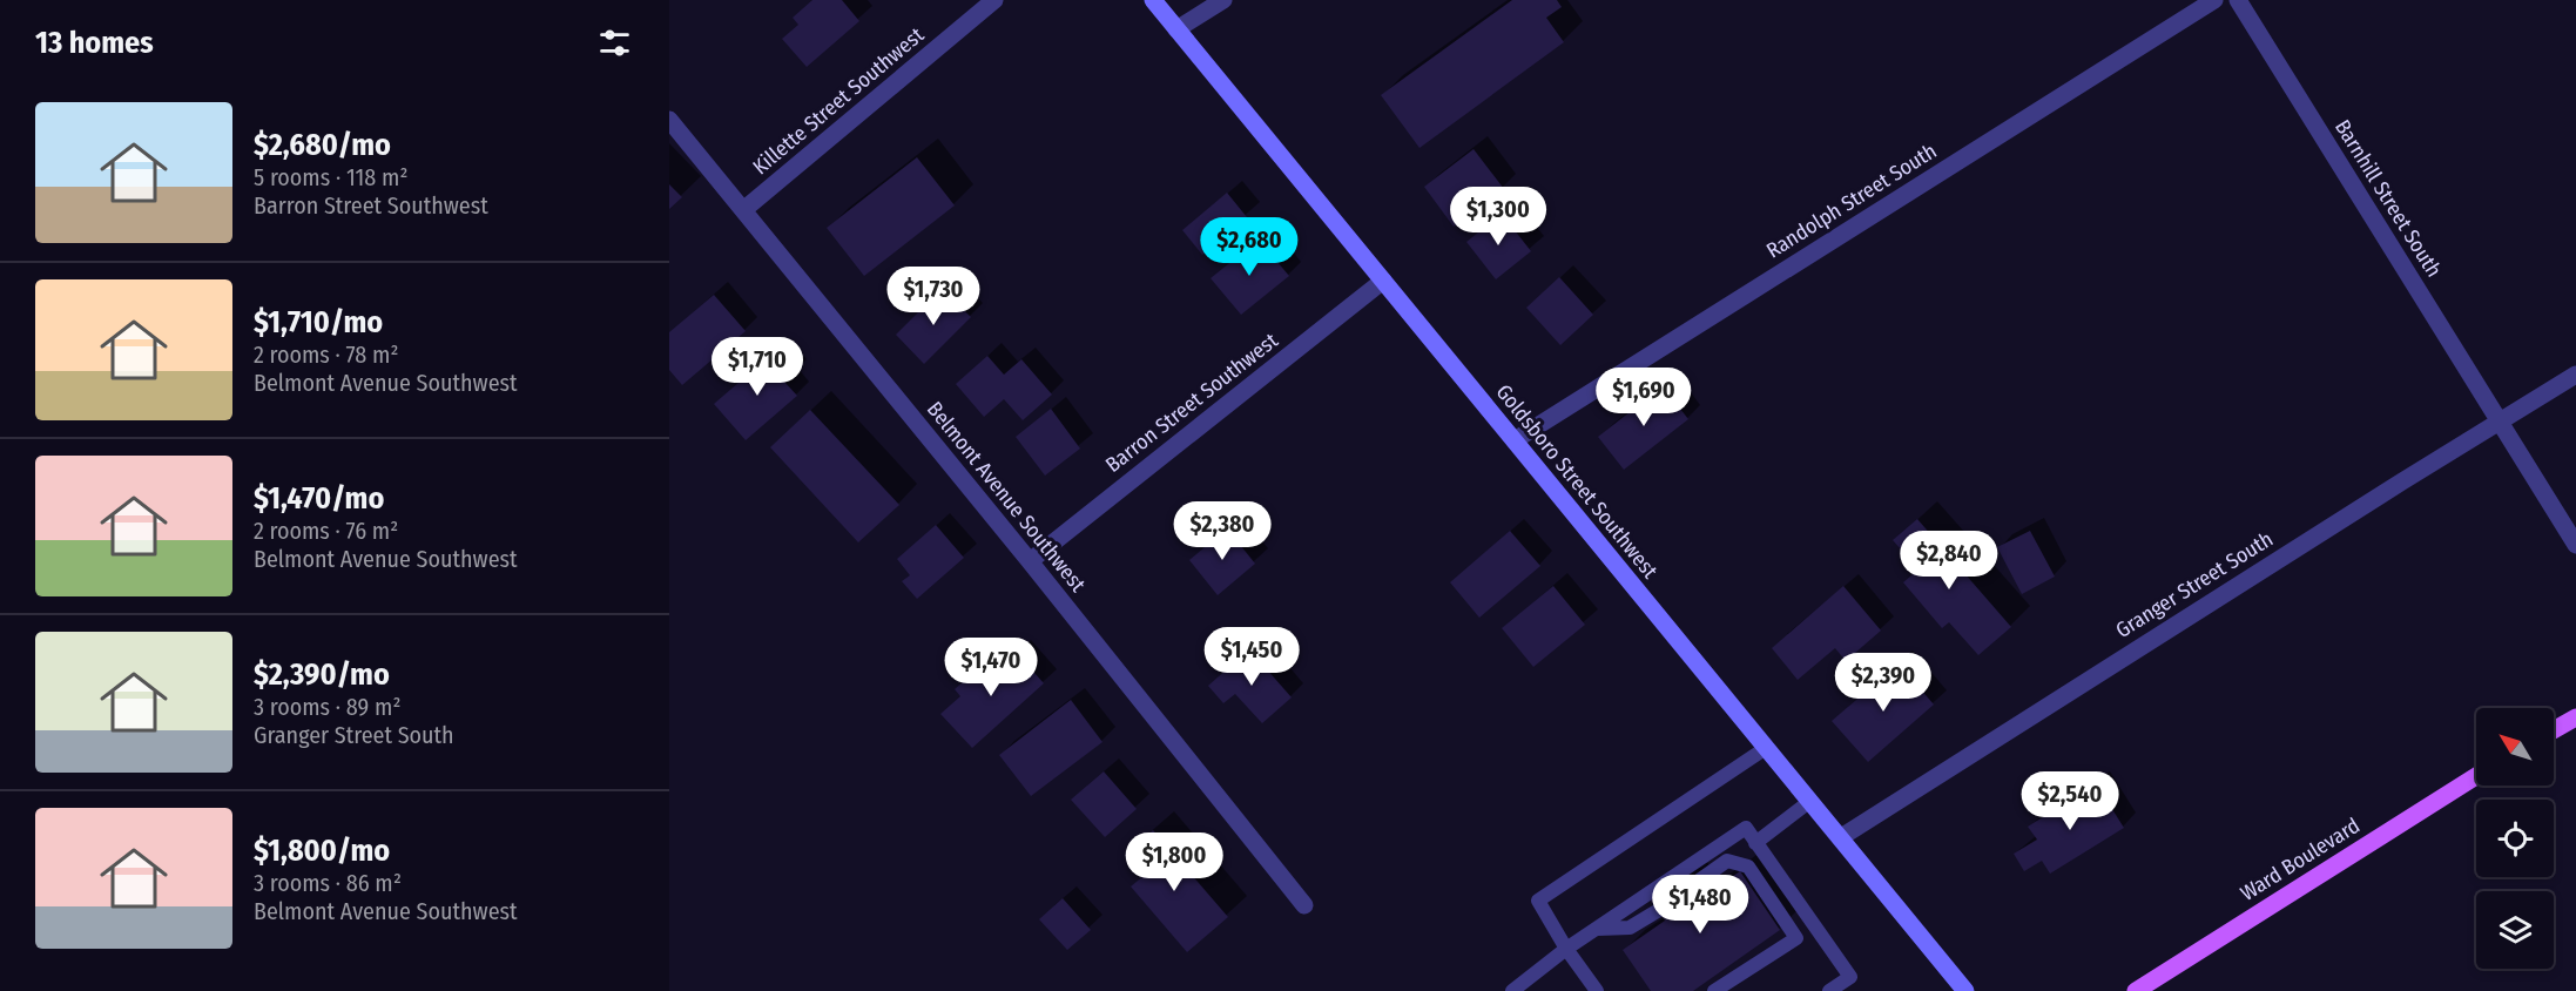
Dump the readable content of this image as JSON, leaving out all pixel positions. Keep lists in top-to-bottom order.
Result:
{
  "streets": {
    "main road": ["Ward Boulevard"],
    "street": [
      "Killette Street Southwest",
      "Barnhill Street South",
      "Randolph Street South",
      "Barron Street Southwest",
      "Goldsboro Street Southwest",
      "Belmont Avenue Southwest",
      "Granger Street South"
    ]
  },
  "crossings": [
    ["Killette Street Southwest", "Belmont Avenue Southwest"],
    ["Barnhill Street South", "Granger Street South"],
    ["Randolph Street South", "Goldsboro Street Southwest"],
    ["Barron Street Southwest", "Goldsboro Street Southwest"],
    ["Barron Street Southwest", "Belmont Avenue Southwest"],
    ["Goldsboro Street Southwest", "Granger Street South"]
  ],
  "north": "top left",
  "page": {
    "heading": "13 homes",
    "list": [
      {
        "name": "$2,680/mo",
        "note": "5 rooms · 118 m² · Barron Street Southwest"
      },
      {
        "name": "$1,710/mo",
        "note": "2 rooms · 78 m² · Belmont Avenue Southwest"
      },
      {
        "name": "$1,470/mo",
        "note": "2 rooms · 76 m² · Belmont Avenue Southwest"
      },
      {
        "name": "$2,390/mo",
        "note": "3 rooms · 89 m² · Granger Street South"
      },
      {
        "name": "$1,800/mo",
        "note": "3 rooms · 86 m² · Belmont Avenue Southwest"
      }
    ],
    "price": [
      "$1,300",
      "$2,680",
      "$1,730",
      "$1,710",
      "$1,690",
      "$2,380",
      "$2,840",
      "$1,450",
      "$1,470",
      "$2,390",
      "$2,540",
      "$1,800",
      "$1,480"
    ]
  }
}
